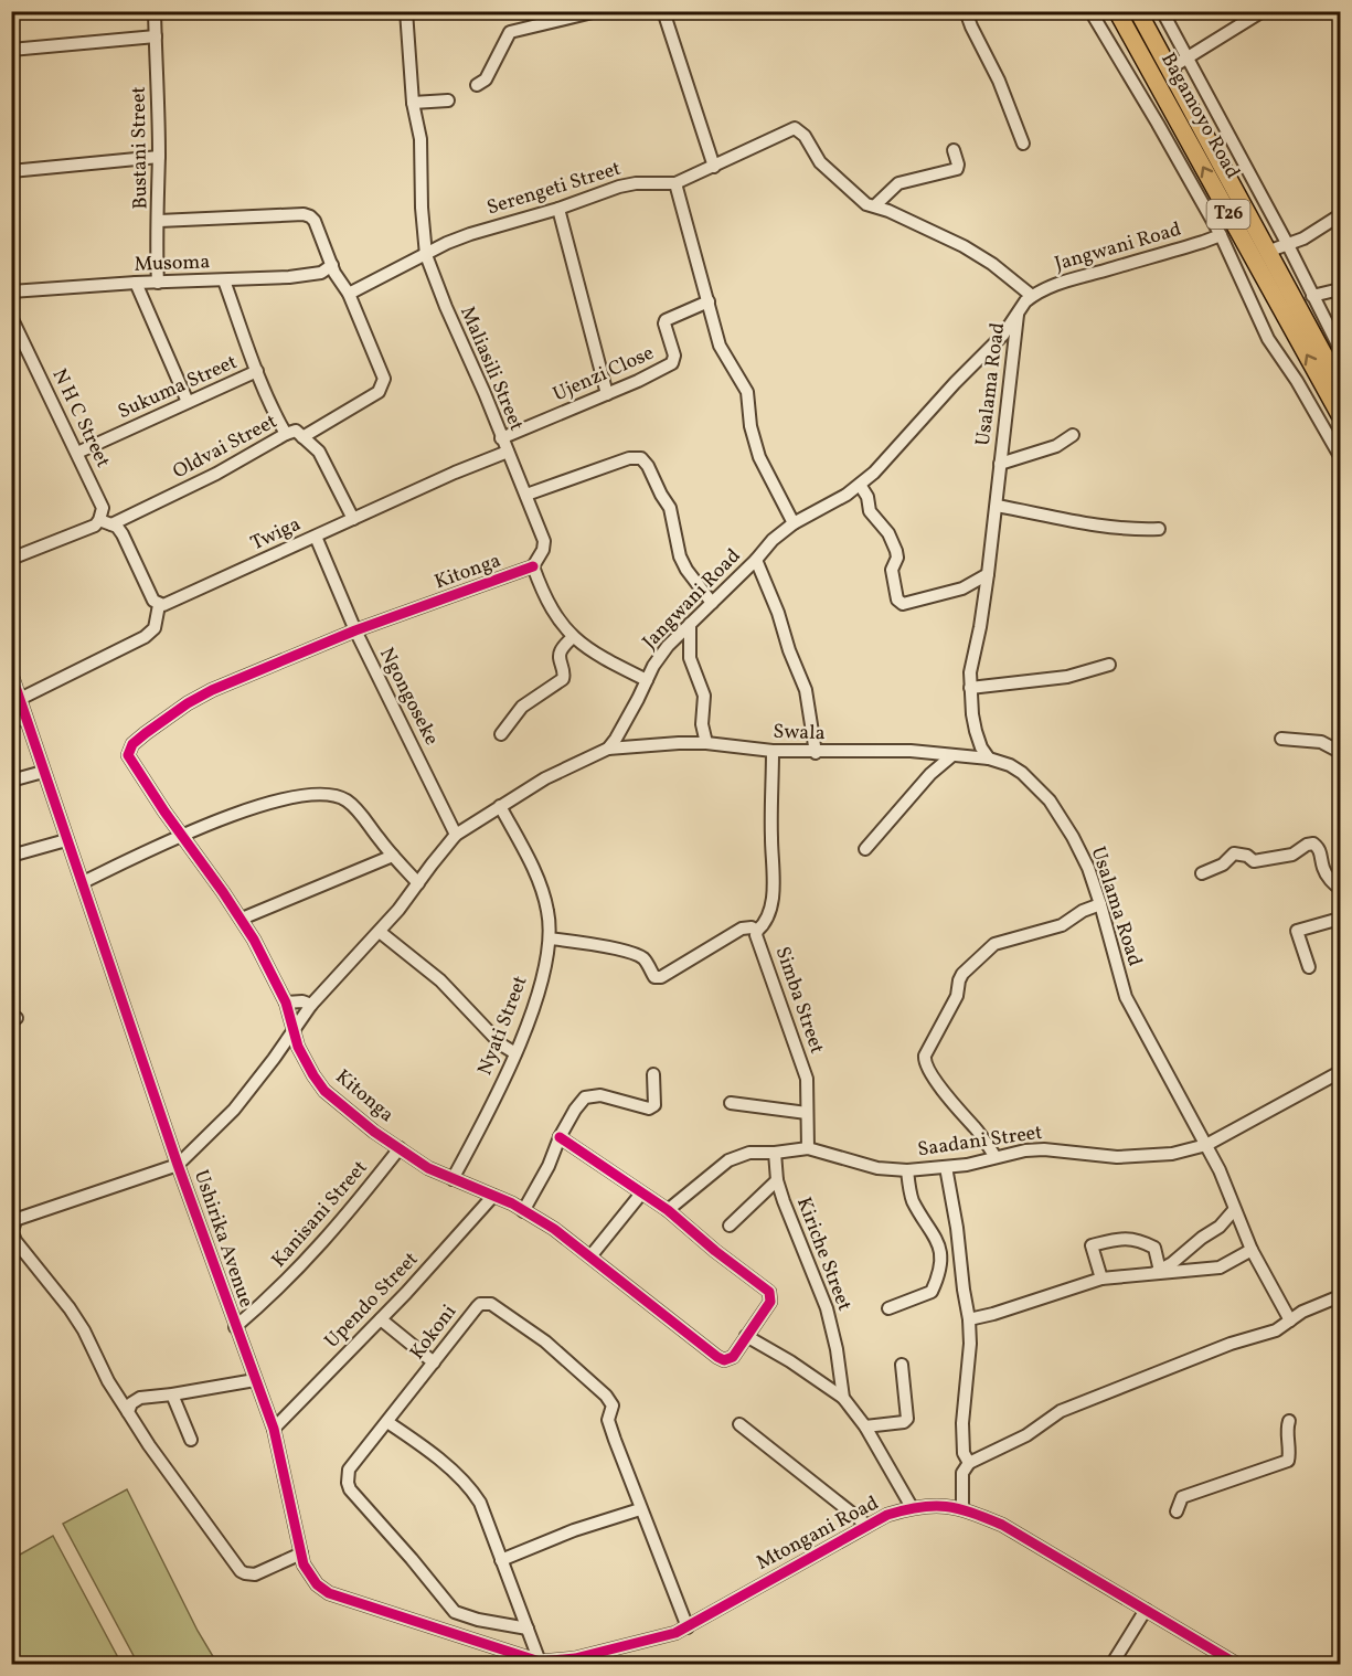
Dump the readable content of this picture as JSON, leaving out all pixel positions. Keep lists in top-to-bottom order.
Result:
{
  "streets": {
    "highway": ["Bagamoyo Road", "T26"],
    "street": [
      "Bustani Street",
      "Serengeti Street",
      "Jangwani Road",
      "Musoma",
      "Maliasili Street",
      "Ujenzi Close",
      "Usalama Road",
      "Sukuma Street",
      "N H C Street",
      "Oldvai Street",
      "Twiga",
      "Kitonga",
      "Ngongoseke",
      "Swala",
      "Simba Street",
      "Nyati Street",
      "Saadani Street",
      "Kanisani Street",
      "Ushirika Avenue",
      "Kiriche Street",
      "Upendo Street",
      "Kokoni",
      "Mtongani Road"
    ]
  },
  "crossings": [
    ["Bustani Street", "Musoma"],
    ["Serengeti Street", "Jangwani Road"],
    ["Serengeti Street", "Maliasili Street"],
    ["Jangwani Road", "Usalama Road"],
    ["Jangwani Road", "Swala"],
    ["Maliasili Street", "Ujenzi Close"],
    ["Maliasili Street", "Twiga"],
    ["Maliasili Street", "Kitonga"],
    ["Usalama Road", "Swala"],
    ["Usalama Road", "Saadani Street"],
    ["Sukuma Street", "N H C Street"],
    ["N H C Street", "Oldvai Street"],
    ["Oldvai Street", "Twiga"],
    ["Twiga", "Ngongoseke"],
    ["Kitonga", "Ngongoseke"],
    ["Kitonga", "Nyati Street"],
    ["Kitonga", "Saadani Street"],
    ["Kitonga", "Kanisani Street"],
    ["Kitonga", "Upendo Street"],
    ["Swala", "Simba Street"],
    ["Simba Street", "Saadani Street"],
    ["Saadani Street", "Kiriche Street"],
    ["Kanisani Street", "Ushirika Avenue"],
    ["Ushirika Avenue", "Upendo Street"],
    ["Ushirika Avenue", "Mtongani Road"],
    ["Kiriche Street", "Mtongani Road"],
    ["Kokoni", "Mtongani Road"]
  ]
}
